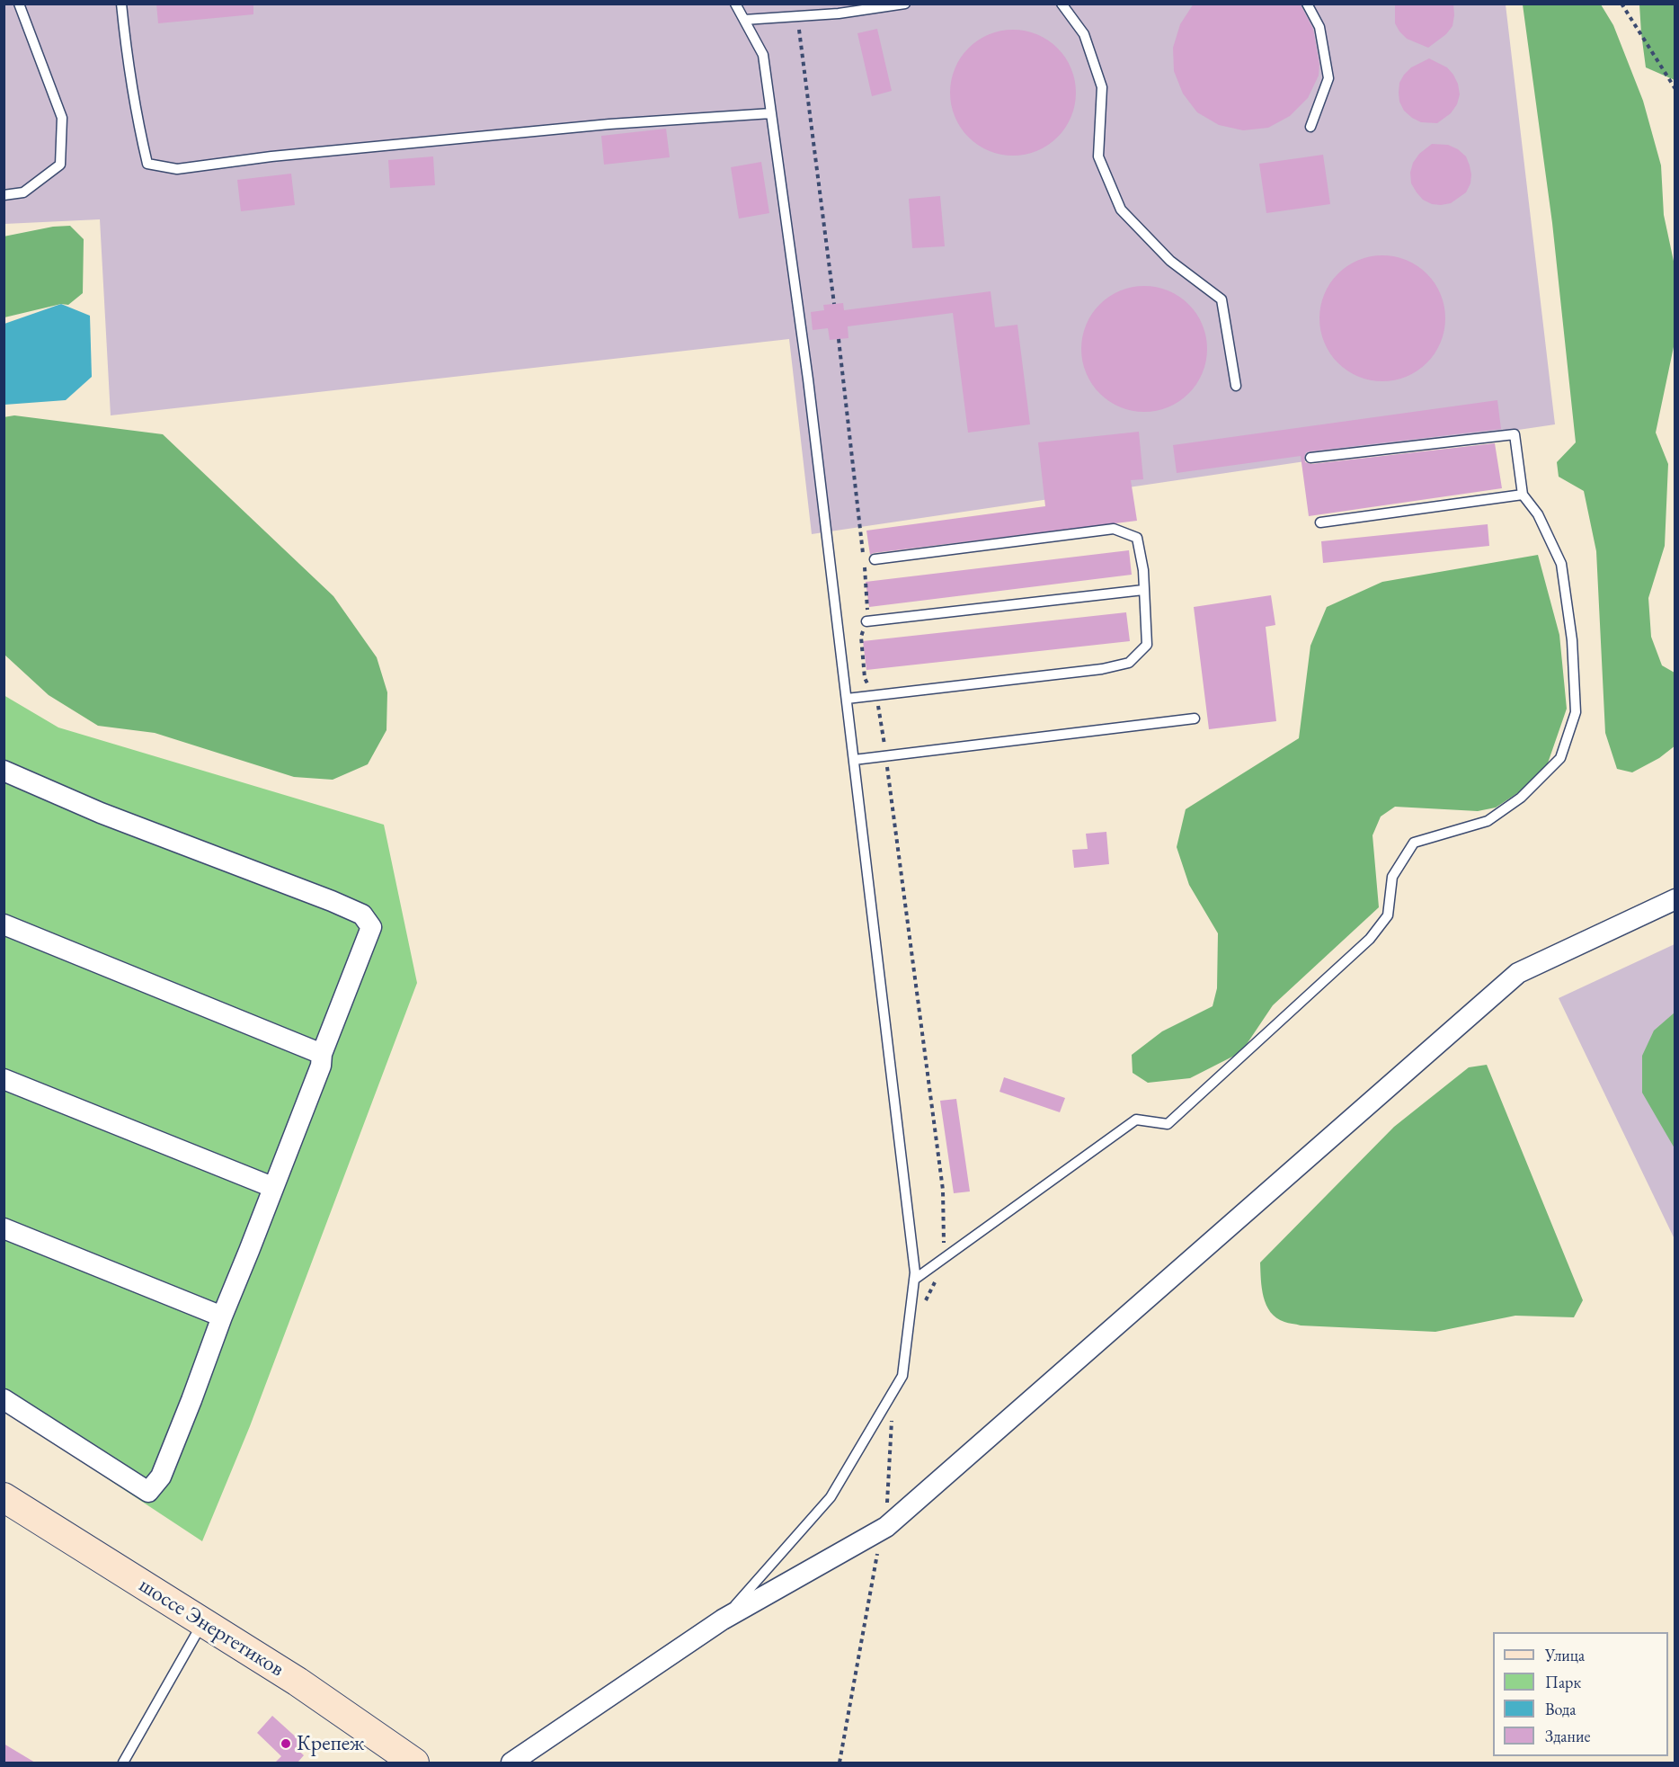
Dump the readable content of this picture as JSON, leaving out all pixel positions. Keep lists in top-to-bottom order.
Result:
{
  "streets": {
    "main road": ["шоссе Энергетиков"]
  },
  "places": ["Крепеж"],
  "legend": [
    "Улица",
    "Парк",
    "Вода",
    "Здание"
  ]
}
